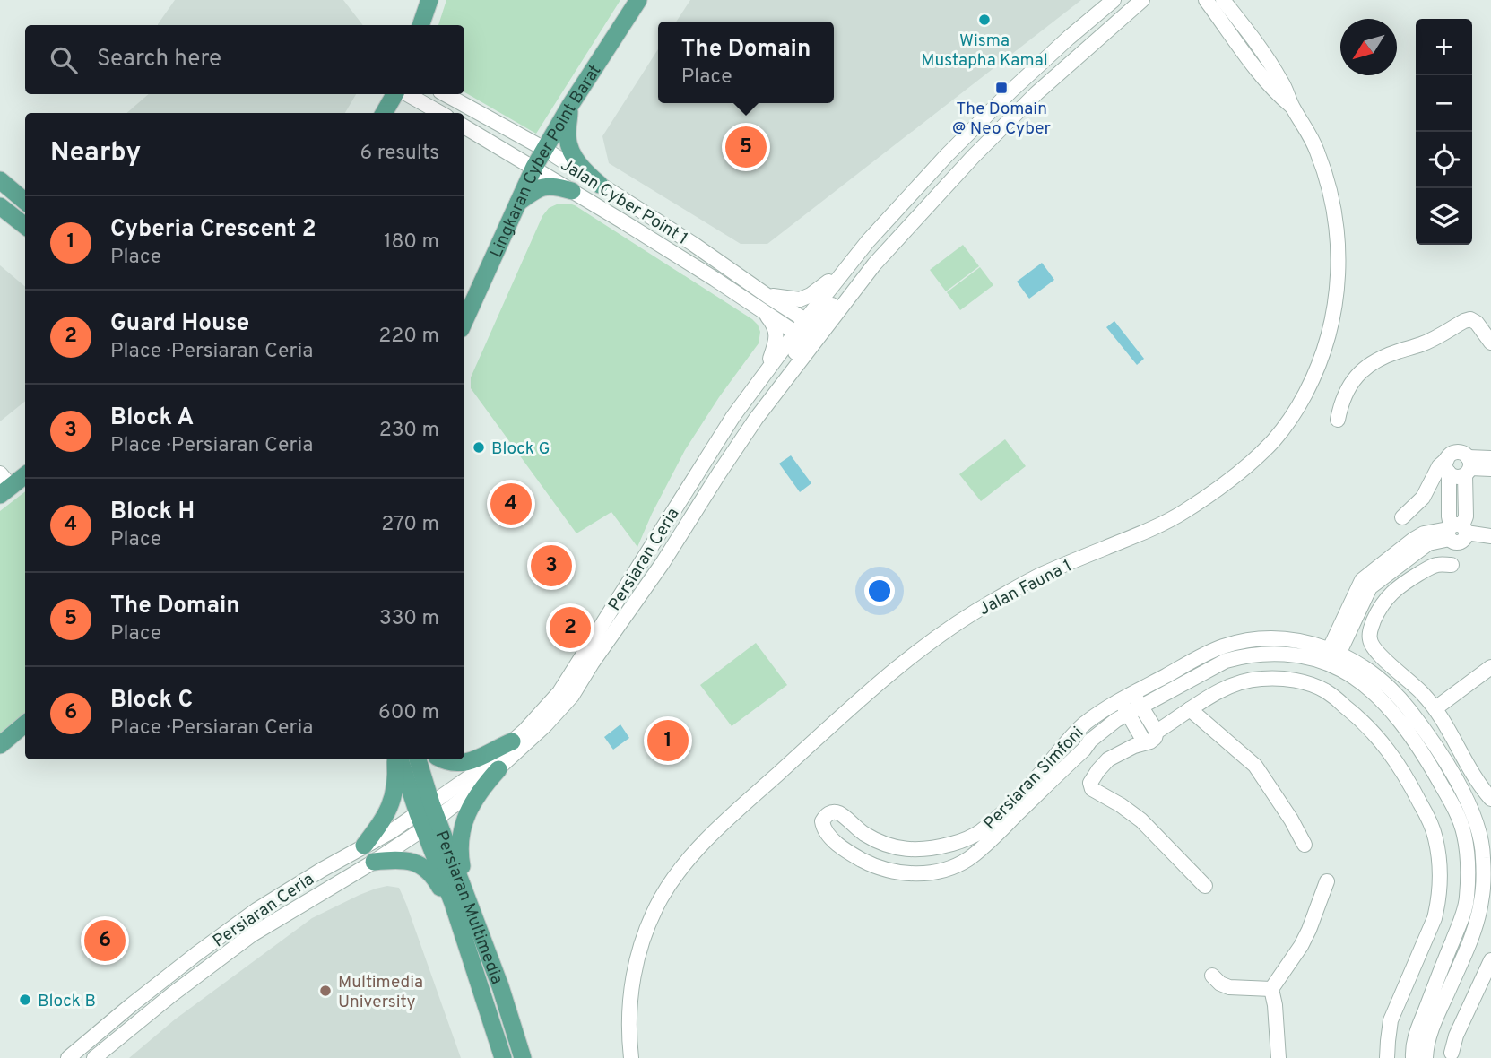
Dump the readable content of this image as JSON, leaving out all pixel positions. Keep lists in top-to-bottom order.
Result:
{
  "streets": {
    "main road": ["Lingkaran Cyber Point Barat", "Persiaran Multimedia"],
    "street": [
      "Jalan Cyber Point 1",
      "Persiaran Ceria",
      "Jalan Fauna 1",
      "Persiaran Simfoni"
    ]
  },
  "crossings": [
    ["Lingkaran Cyber Point Barat", "Jalan Cyber Point 1"],
    ["Jalan Cyber Point 1", "Persiaran Ceria"],
    ["Persiaran Ceria", "Persiaran Multimedia"]
  ],
  "places": {
    "other": [
      "Wisma Mustapha Kamal",
      "Block G",
      "Multimedia University",
      "Block B"
    ],
    "transit": ["The Domain @ Neo Cyber"]
  },
  "north": "bottom left",
  "page": {
    "map_buttons": ["+", "−"],
    "popup": ["The Domain", "Place"],
    "search": "Search here",
    "heading": ["Nearby", "6 results"],
    "pins": [
      "5",
      "4",
      "3",
      "2",
      "1",
      "6"
    ],
    "list": [
      {
        "mark": "1",
        "name": "Cyberia Crescent 2",
        "note": "Place",
        "value": "180 m"
      },
      {
        "mark": "2",
        "name": "Guard House",
        "note": "Place · Persiaran Ceria",
        "value": "220 m"
      },
      {
        "mark": "3",
        "name": "Block A",
        "note": "Place · Persiaran Ceria",
        "value": "230 m"
      },
      {
        "mark": "4",
        "name": "Block H",
        "note": "Place",
        "value": "270 m"
      },
      {
        "mark": "5",
        "name": "The Domain",
        "note": "Place",
        "value": "330 m"
      },
      {
        "mark": "6",
        "name": "Block C",
        "note": "Place · Persiaran Ceria",
        "value": "600 m"
      }
    ]
  }
}
